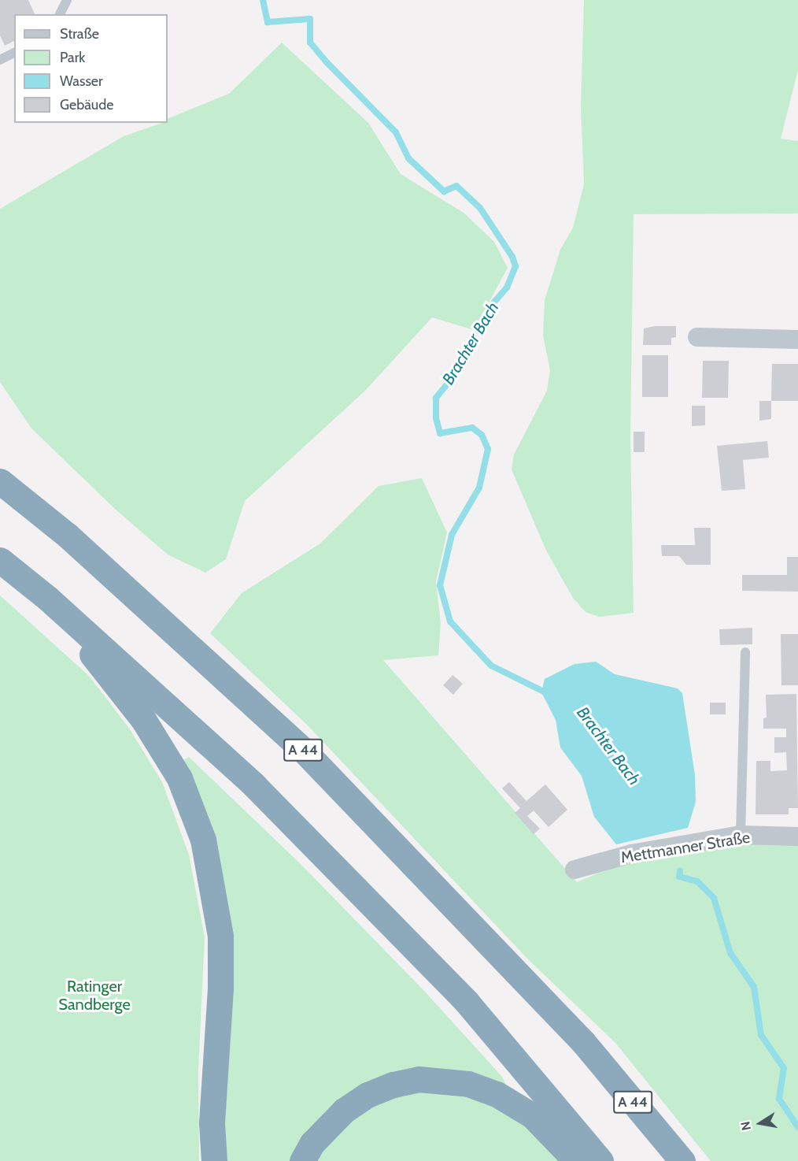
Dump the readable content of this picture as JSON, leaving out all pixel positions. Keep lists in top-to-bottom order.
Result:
{
  "streets": {
    "highway": ["A 44"],
    "street": ["Mettmanner Straße"]
  },
  "water": ["Brachter Bach"],
  "parks": ["Ratinger Sandberge"],
  "legend": [
    "Straße",
    "Park",
    "Wasser",
    "Gebäude"
  ],
  "north": "left"
}
